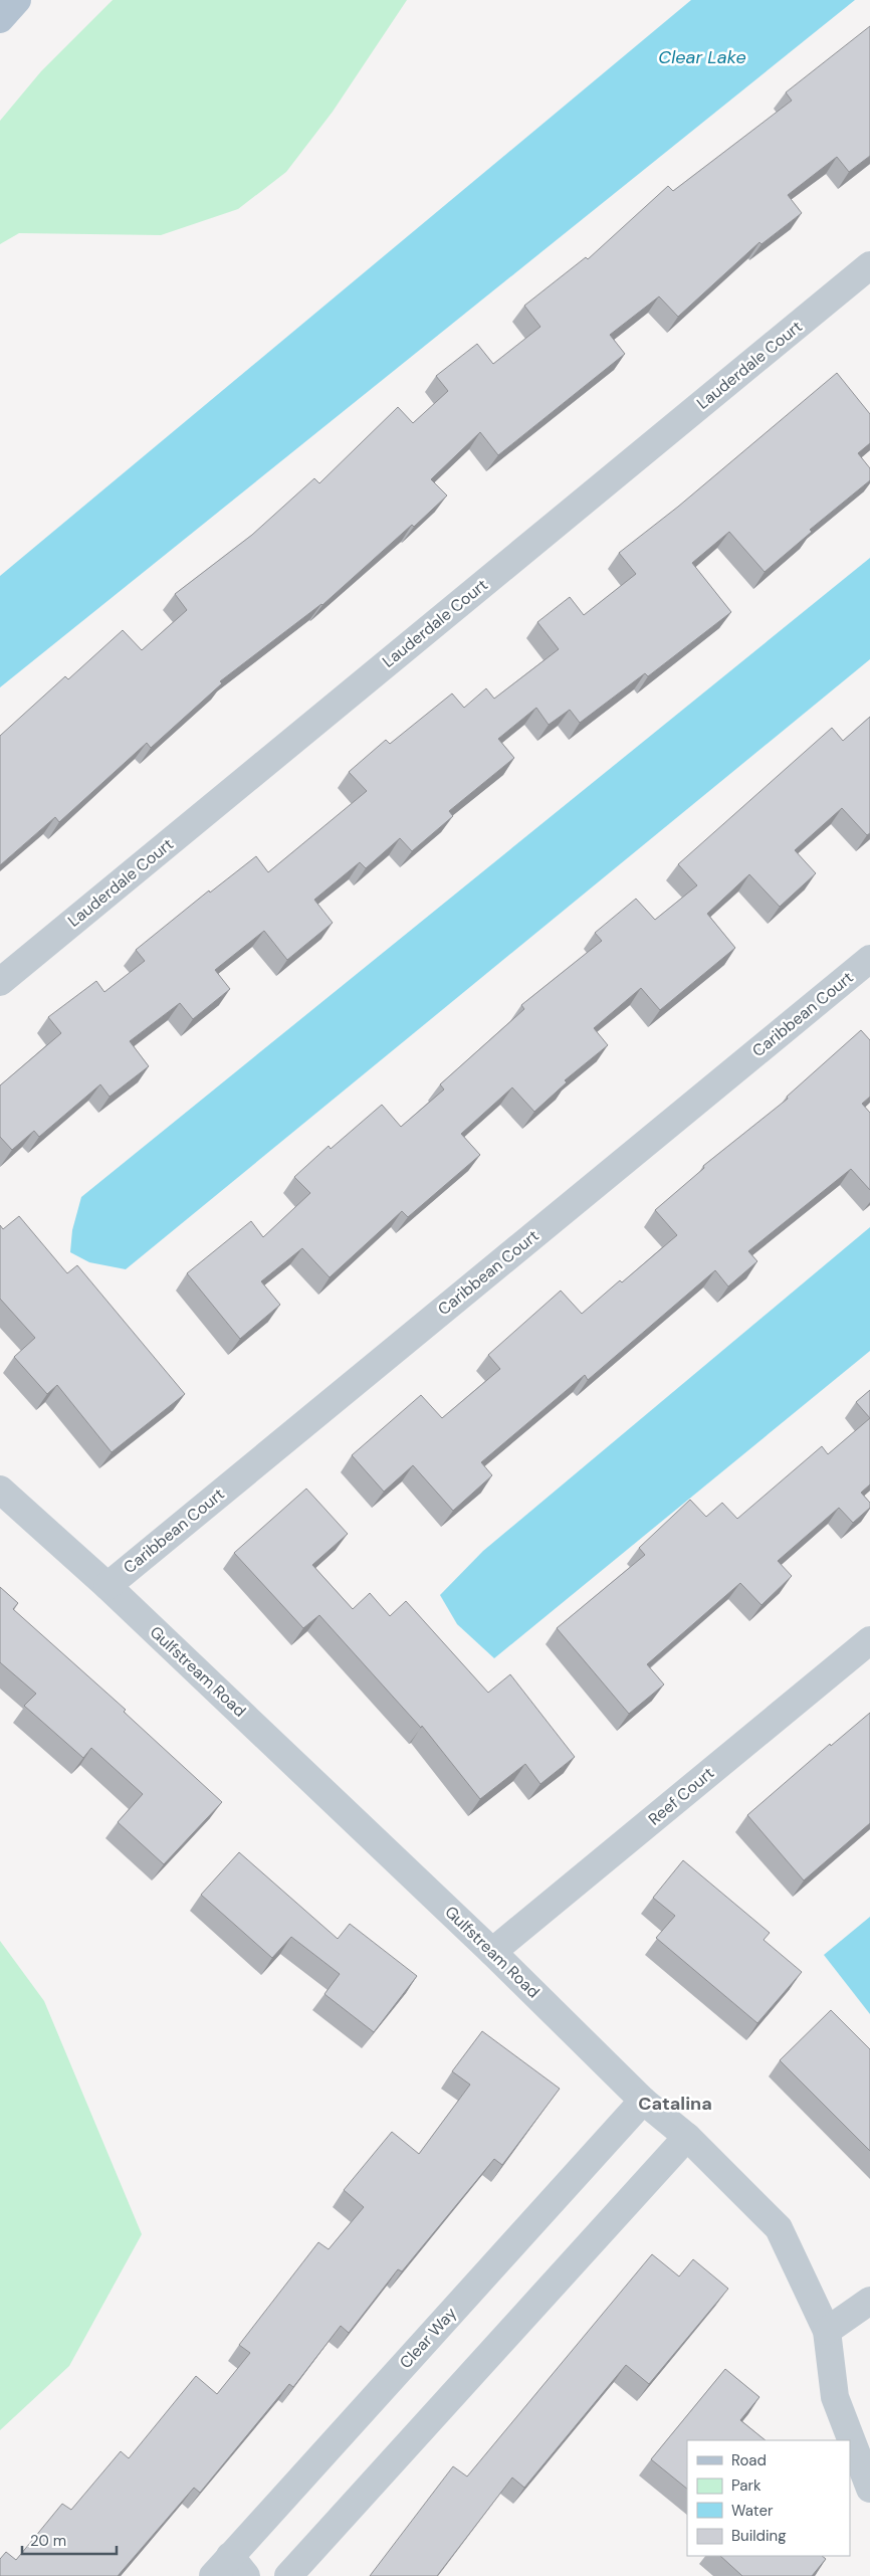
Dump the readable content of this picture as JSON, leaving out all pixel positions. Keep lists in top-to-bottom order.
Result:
{
  "streets": {
    "street": [
      "Lauderdale Court",
      "Caribbean Court",
      "Gulfstream Road",
      "Reef Court",
      "Clear Way"
    ]
  },
  "crossings": [
    ["Caribbean Court", "Gulfstream Road"],
    ["Gulfstream Road", "Reef Court"],
    ["Gulfstream Road", "Clear Way"]
  ],
  "districts": ["Catalina"],
  "water": ["Clear Lake"],
  "legend": [
    "Road",
    "Park",
    "Water",
    "Building"
  ],
  "scale_bar": "20 m"
}
